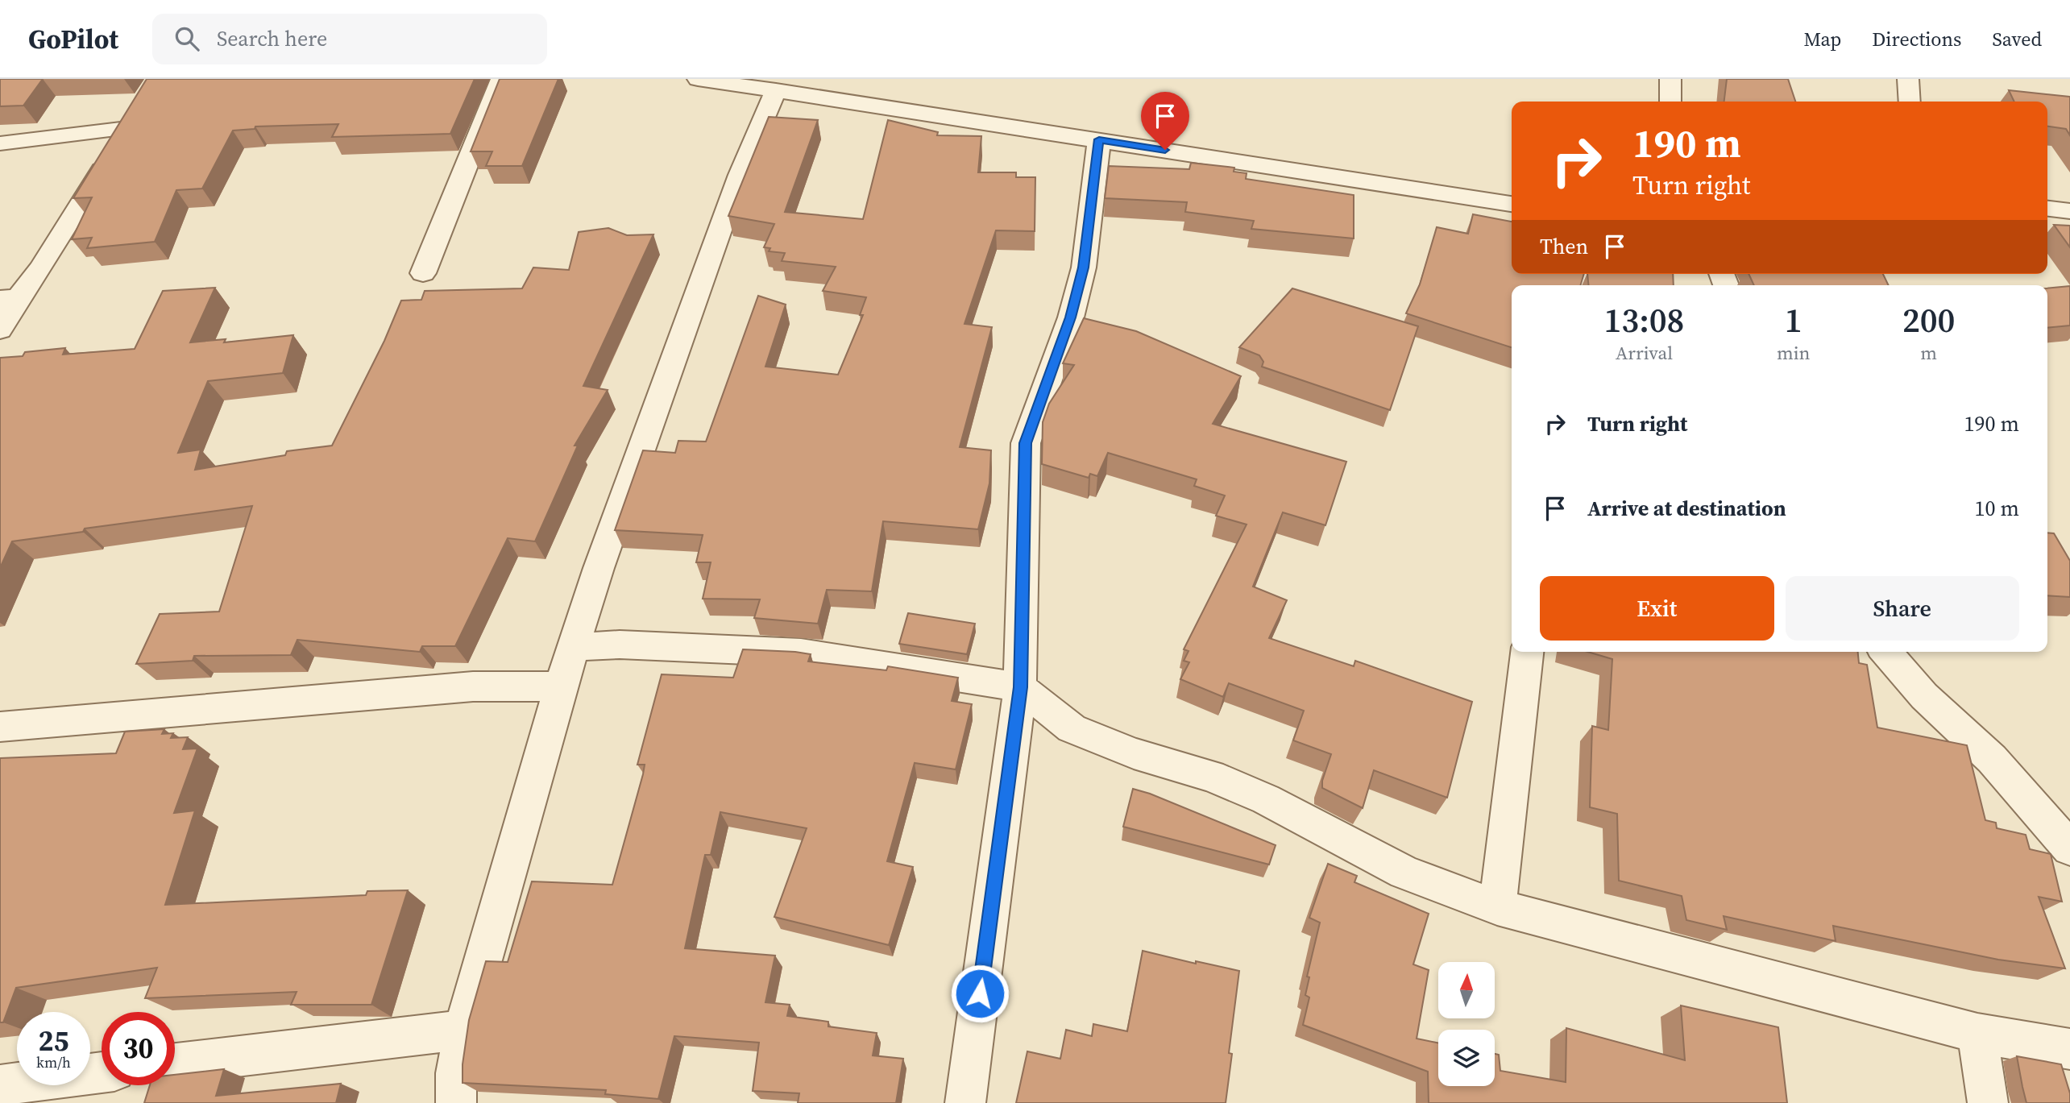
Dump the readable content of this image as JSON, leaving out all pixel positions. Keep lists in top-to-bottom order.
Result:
{
  "north": "top",
  "page": {
    "header": "GoPilot",
    "search": "Search here",
    "nav": ["Map", "Directions", "Saved"],
    "turn": ["190 m", "Turn right"],
    "then": "Then",
    "eta": [
      "13:08",
      "Arrival",
      "1",
      "min",
      "200",
      "m"
    ],
    "list": [
      {
        "name": "Turn right",
        "value": "190 m"
      },
      {
        "name": "Arrive at destination",
        "value": "10 m"
      }
    ],
    "buttons": ["Exit", "Share"],
    "speed": "25 km/h",
    "limit": "30"
  }
}
